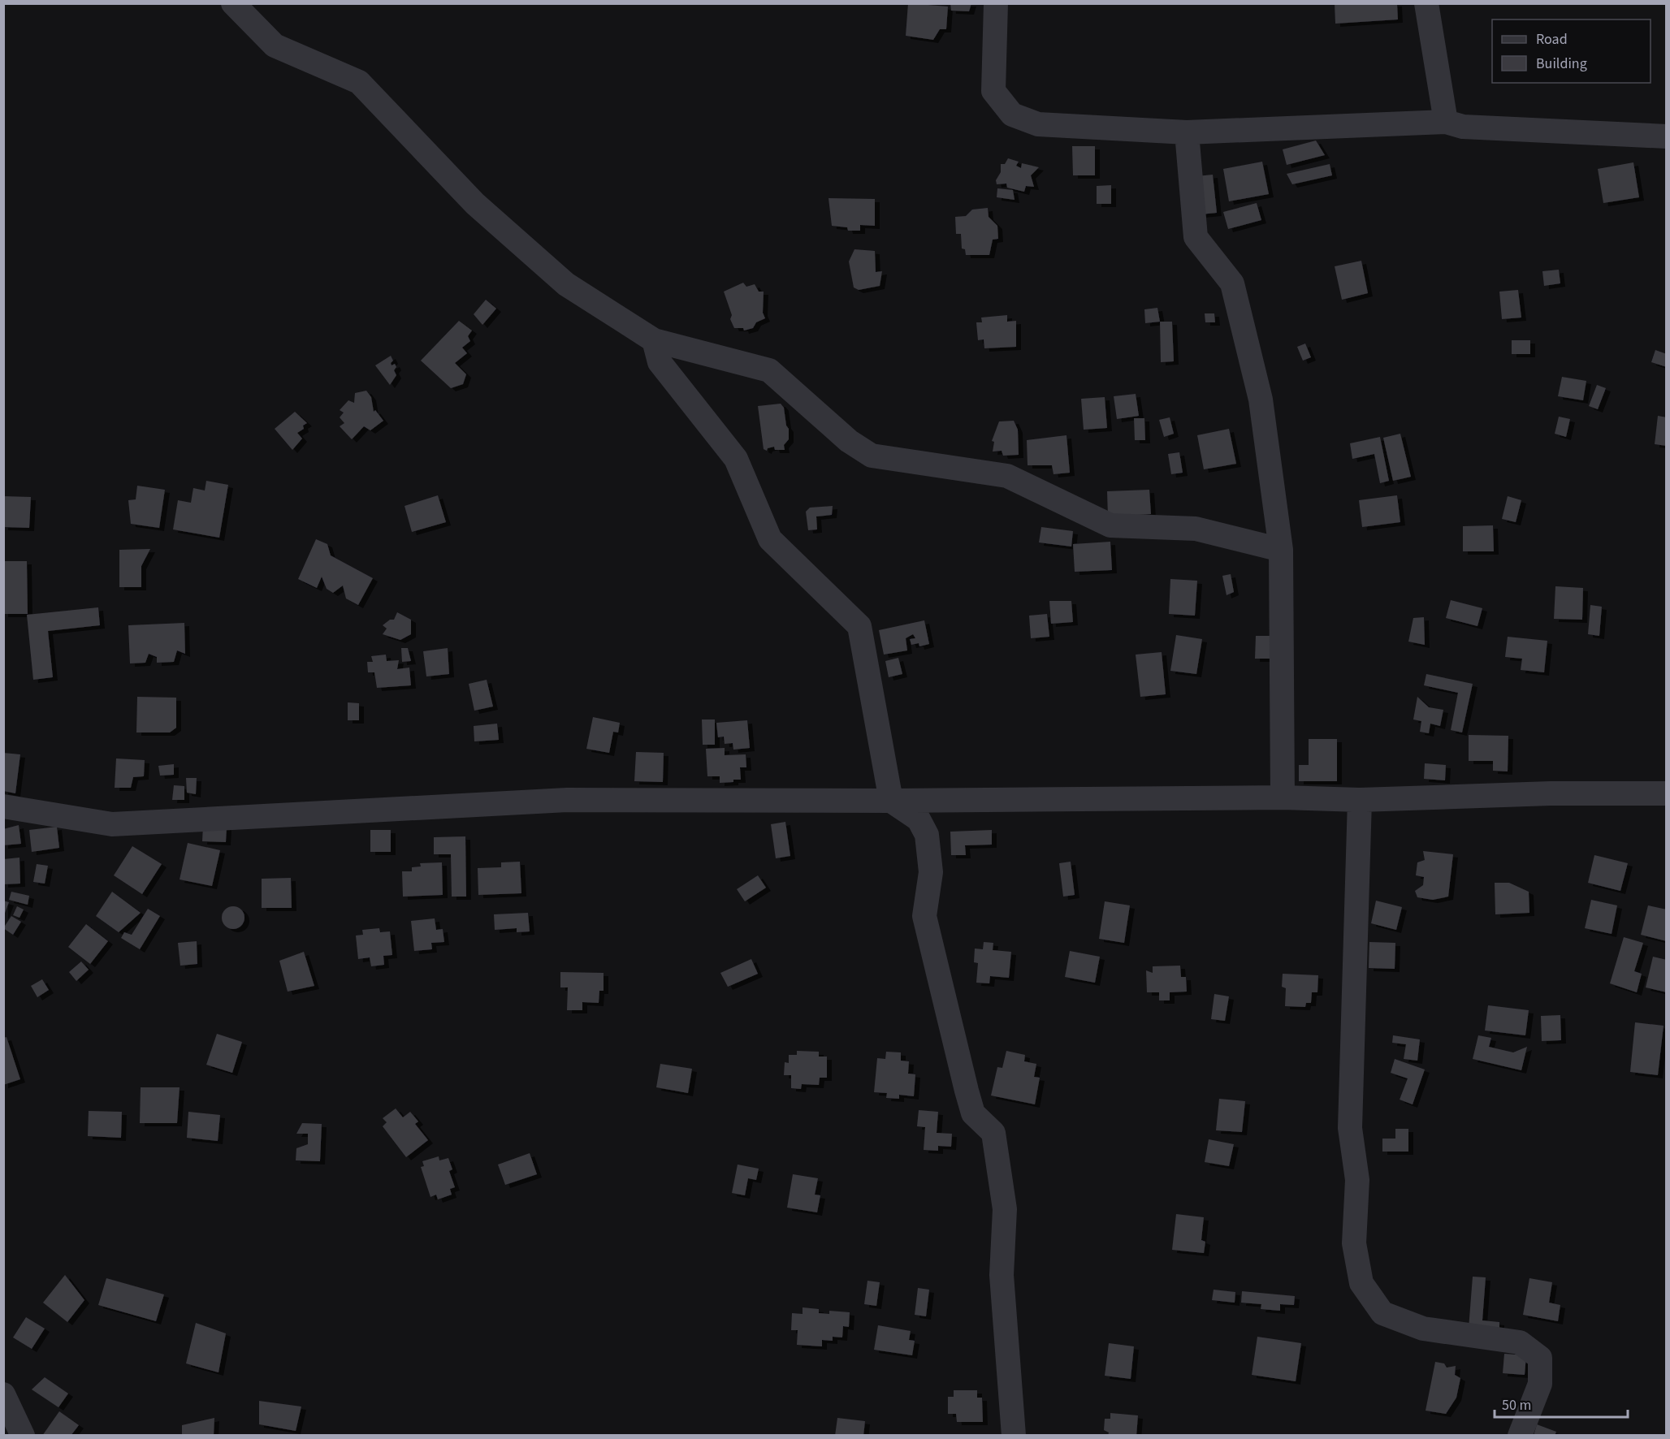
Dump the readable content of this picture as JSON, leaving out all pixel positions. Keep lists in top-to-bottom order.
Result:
{
  "legend": ["Road", "Building"],
  "scale_bar": "50 m"
}
